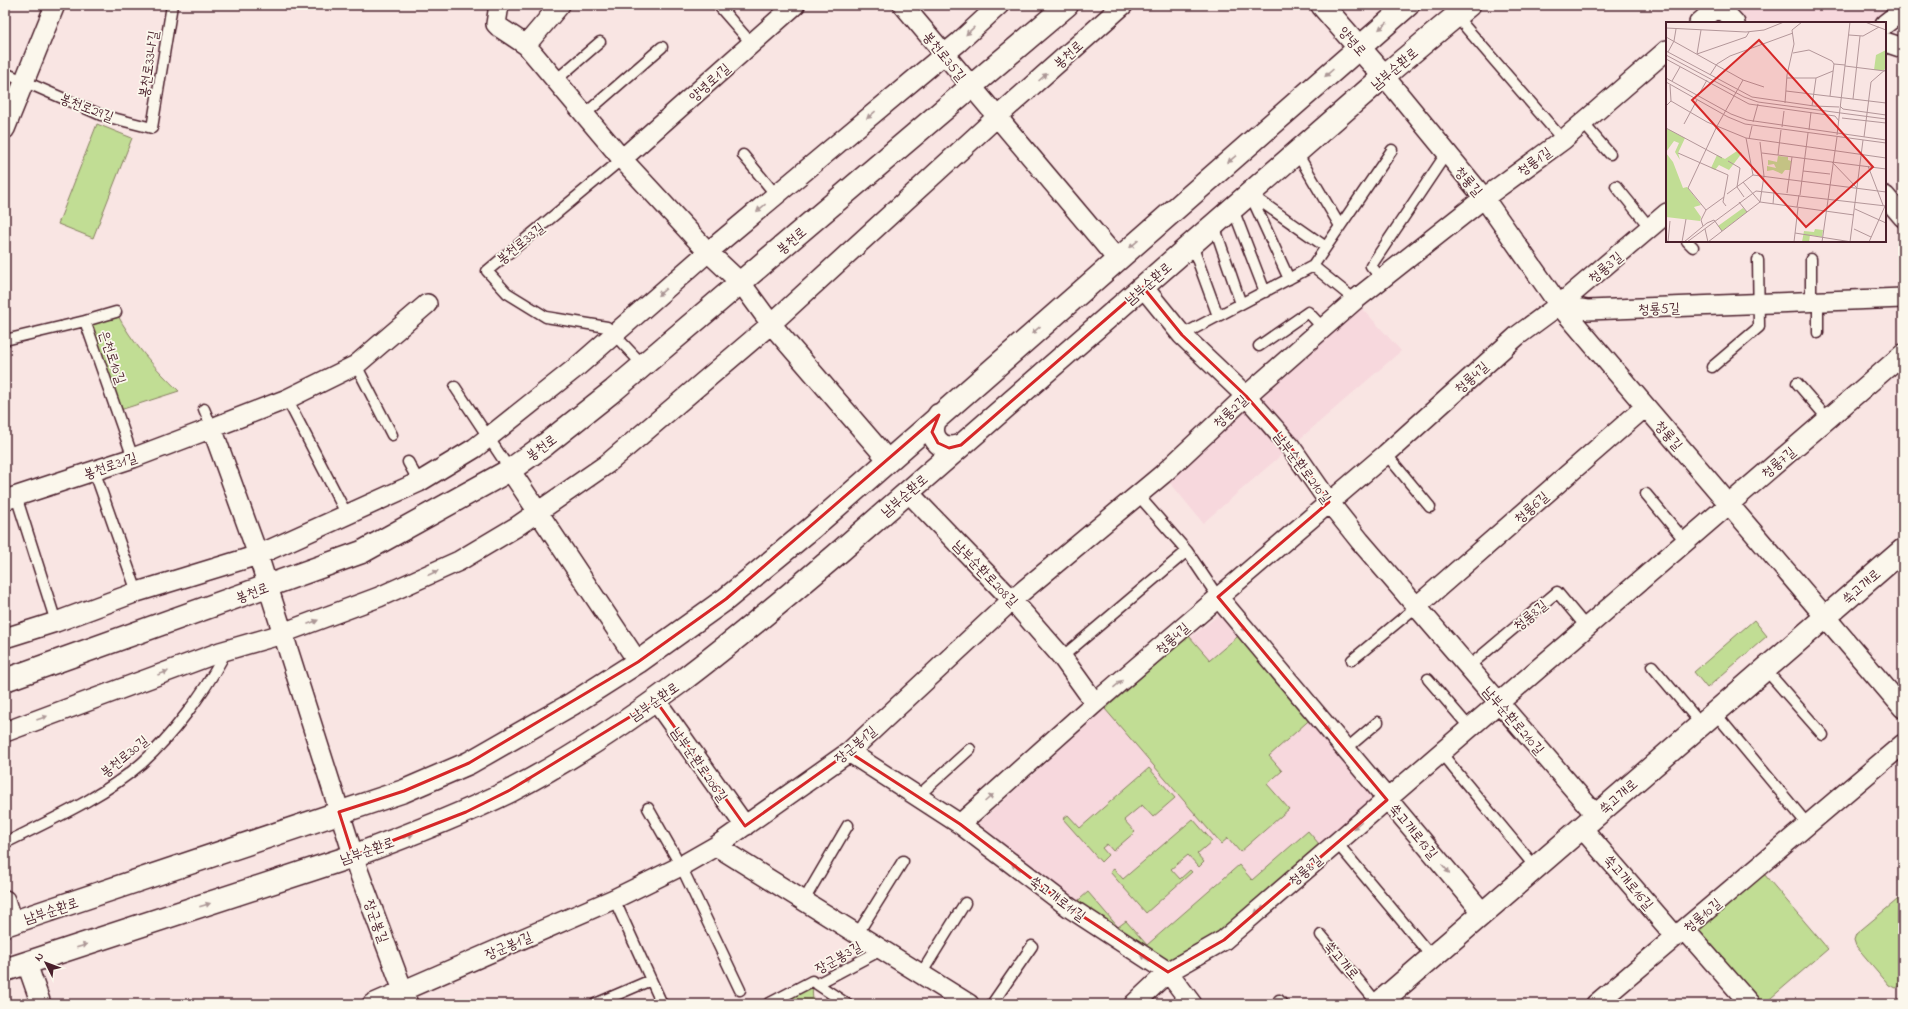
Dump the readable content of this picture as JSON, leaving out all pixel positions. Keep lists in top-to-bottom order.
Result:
{
  "streets": {
    "main road": [
      "양녕로",
      "봉천로",
      "남부순환로",
      "쑥고개로"
    ],
    "street": [
      "봉천로35길",
      "양녕로1길",
      "청룡1길",
      "청룡길",
      "청룡3길",
      "청룡5길",
      "청룡4길",
      "청룡2길",
      "청룡7길",
      "봉천로31길",
      "남부순환로210길",
      "청룡6길",
      "남부순환로208길",
      "청룡8길",
      "장군봉1길",
      "남부순환로206길",
      "쑥고개로13길",
      "쑥고개로16길",
      "쑥고개로11길",
      "청룡10길",
      "장군봉길"
    ],
    "lane": [
      "봉천로33나길",
      "봉천로29길",
      "봉천로33길",
      "은천로10길",
      "봉천로30길",
      "장군봉3길"
    ]
  },
  "crossings": [
    ["양녕로", "남부순환로"],
    ["양녕로", "청룡길"],
    ["봉천로", "봉천로35길"],
    ["봉천로", "남부순환로"],
    ["봉천로", "봉천로30길"],
    ["봉천로33나길", "봉천로29길"],
    ["남부순환로", "청룡1길"],
    ["남부순환로", "청룡길"],
    ["남부순환로", "남부순환로210길"],
    ["남부순환로", "남부순환로208길"],
    ["남부순환로", "남부순환로206길"],
    ["남부순환로", "장군봉길"],
    ["양녕로1길", "봉천로33길"],
    ["청룡1길", "청룡길"],
    ["청룡1길", "청룡2길"],
    ["청룡길", "청룡3길"],
    ["청룡길", "청룡5길"],
    ["청룡길", "청룡4길"],
    ["청룡길", "청룡2길"],
    ["청룡길", "청룡7길"],
    ["청룡길", "청룡6길"],
    ["청룡길", "쑥고개로"],
    ["청룡길", "청룡8길"],
    ["청룡3길", "청룡5길"],
    ["청룡3길", "청룡4길"],
    ["청룡5길", "청룡4길"],
    ["은천로10길", "봉천로31길"],
    ["청룡4길", "남부순환로210길"],
    ["청룡4길", "남부순환로208길"],
    ["청룡4길", "쑥고개로13길"],
    ["청룡4길", "쑥고개로11길"],
    ["청룡2길", "남부순환로210길"],
    ["청룡2길", "남부순환로208길"],
    ["청룡2길", "장군봉1길"],
    ["청룡7길", "청룡8길"],
    ["남부순환로210길", "청룡6길"],
    ["남부순환로210길", "쑥고개로"],
    ["남부순환로210길", "청룡8길"],
    ["남부순환로210길", "쑥고개로16길"],
    ["남부순환로208길", "장군봉1길"],
    ["쑥고개로", "쑥고개로13길"],
    ["쑥고개로", "쑥고개로16길"],
    ["청룡8길", "쑥고개로13길"],
    ["청룡8길", "쑥고개로11길"],
    ["장군봉1길", "남부순환로206길"],
    ["장군봉1길", "쑥고개로11길"],
    ["장군봉1길", "장군봉길"],
    ["쑥고개로16길", "청룡10길"]
  ],
  "one_way": ["청룡4길", "쑥고개로13길"],
  "north": "top left"
}
